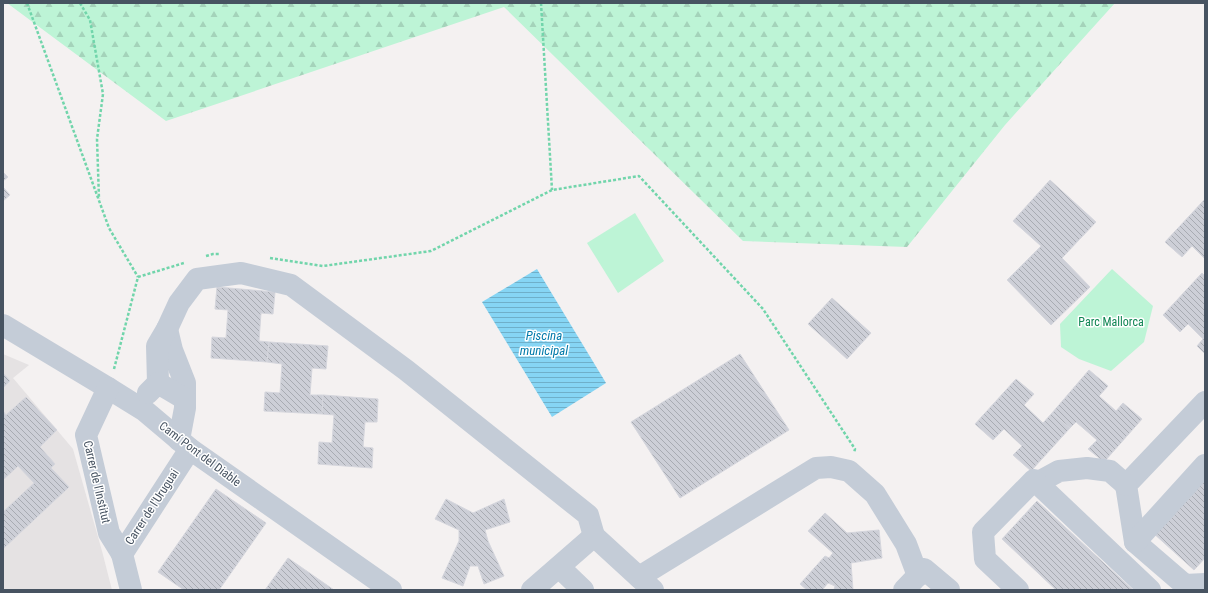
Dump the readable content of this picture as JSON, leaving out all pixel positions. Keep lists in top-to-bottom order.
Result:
{
  "streets": {
    "street": ["Camí Pont del Diable", "Carrer de l'Institut", "Carrer de l'Uruguai"]
  },
  "crossings": [
    ["Camí Pont del Diable", "Carrer de l'Institut"],
    ["Camí Pont del Diable", "Carrer de l'Uruguai"],
    ["Carrer de l'Institut", "Carrer de l'Uruguai"]
  ],
  "water": ["Piscina municipal"],
  "parks": ["Parc Mallorca"]
}
